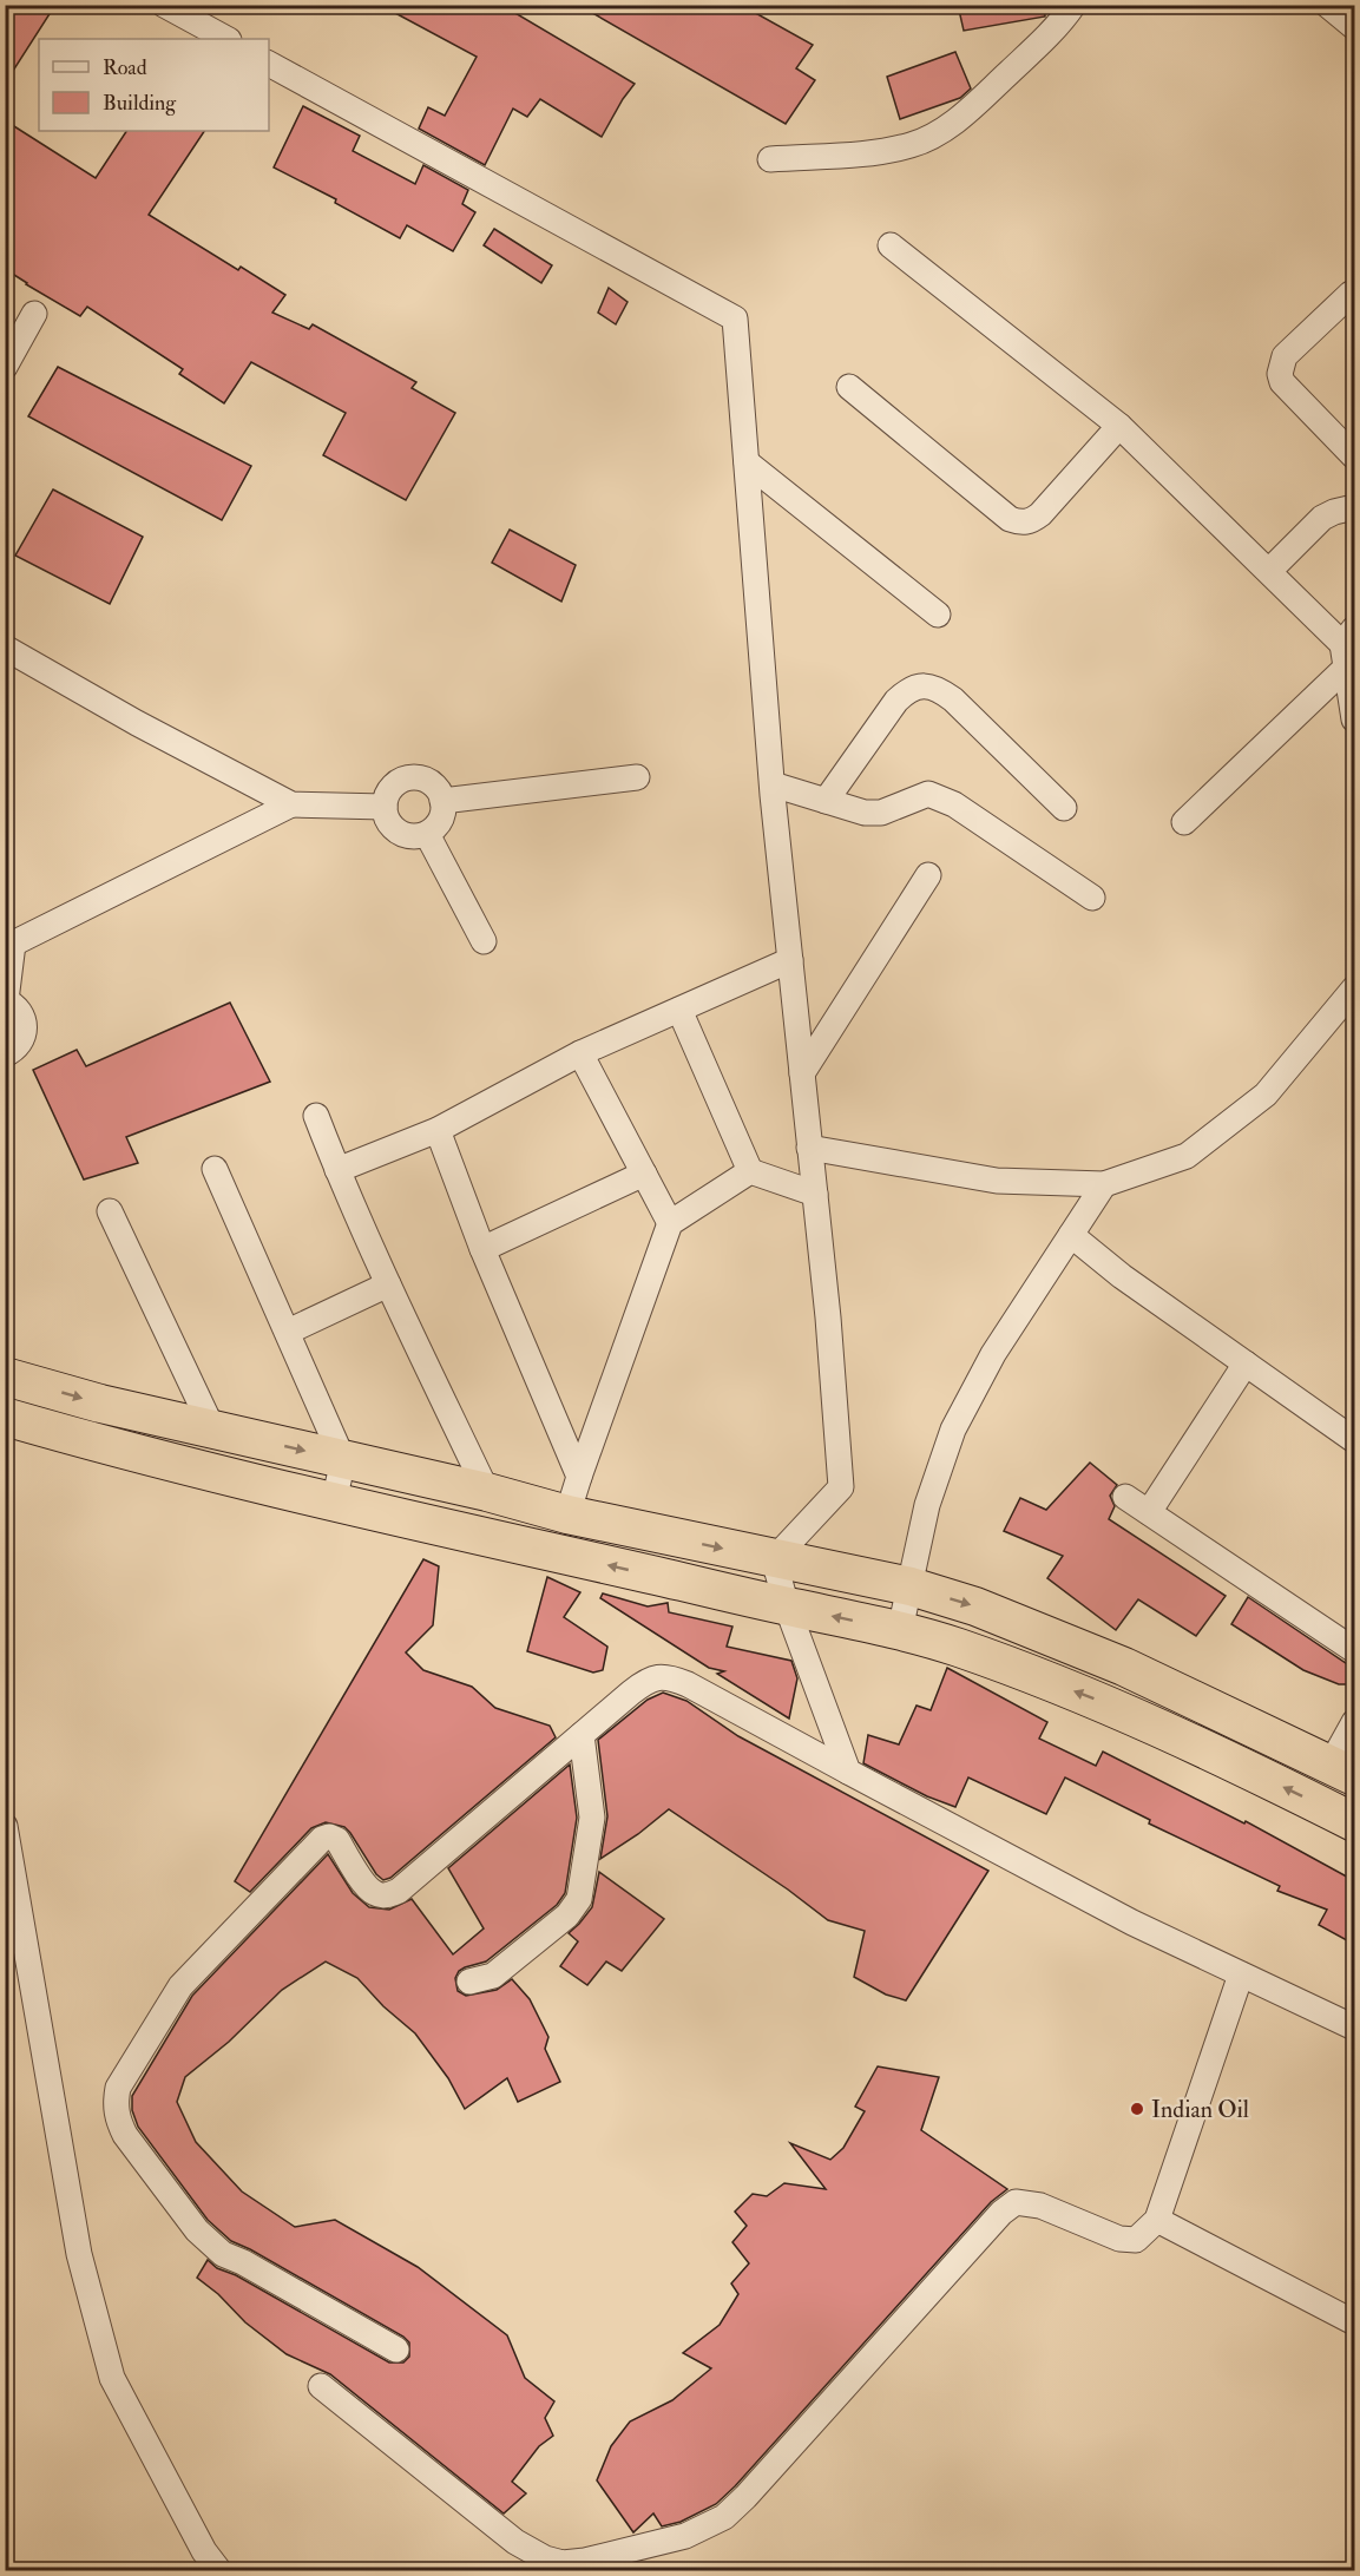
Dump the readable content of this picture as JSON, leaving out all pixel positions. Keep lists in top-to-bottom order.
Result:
{
  "places": ["Indian Oil"],
  "legend": ["Road", "Building"]
}
